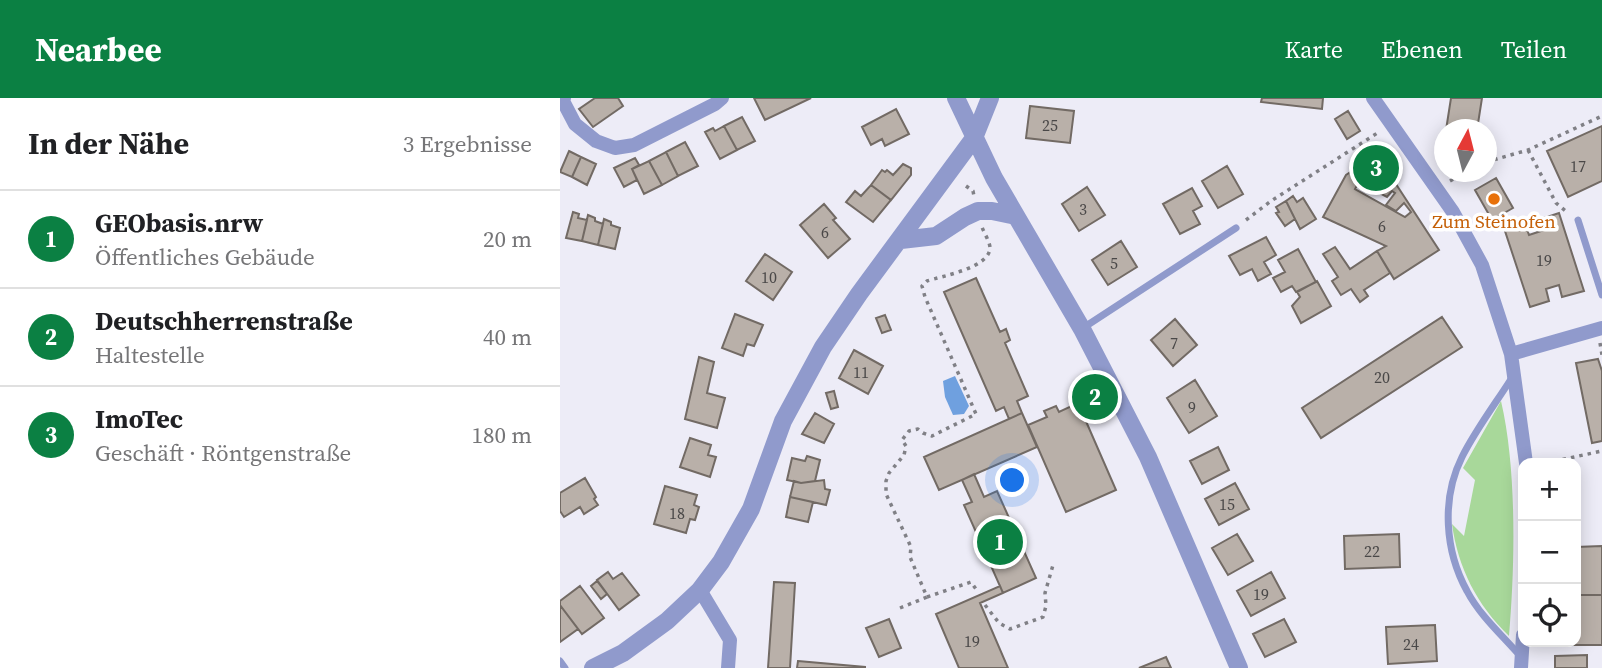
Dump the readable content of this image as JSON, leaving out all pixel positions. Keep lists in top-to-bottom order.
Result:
{
  "places": ["Zum Steinofen"],
  "house_numbers": [
    "25",
    "17",
    "3",
    "6",
    "6",
    "19",
    "5",
    "10",
    "7",
    "11",
    "20",
    "9",
    "15",
    "18",
    "22",
    "19",
    "19",
    "24"
  ],
  "north": "top",
  "page": {
    "header": "Nearbee",
    "nav": ["Karte", "Ebenen", "Teilen"],
    "heading": ["In der Nähe", "3 Ergebnisse"],
    "pins": ["3", "2", "1"],
    "list": [
      {
        "mark": "1",
        "name": "GEObasis.nrw",
        "note": "Öffentliches Gebäude",
        "value": "20 m"
      },
      {
        "mark": "2",
        "name": "Deutschherrenstraße",
        "note": "Haltestelle",
        "value": "40 m"
      },
      {
        "mark": "3",
        "name": "ImoTec",
        "note": "Geschäft · Röntgenstraße",
        "value": "180 m"
      }
    ],
    "map_buttons": ["+", "−"]
  }
}
